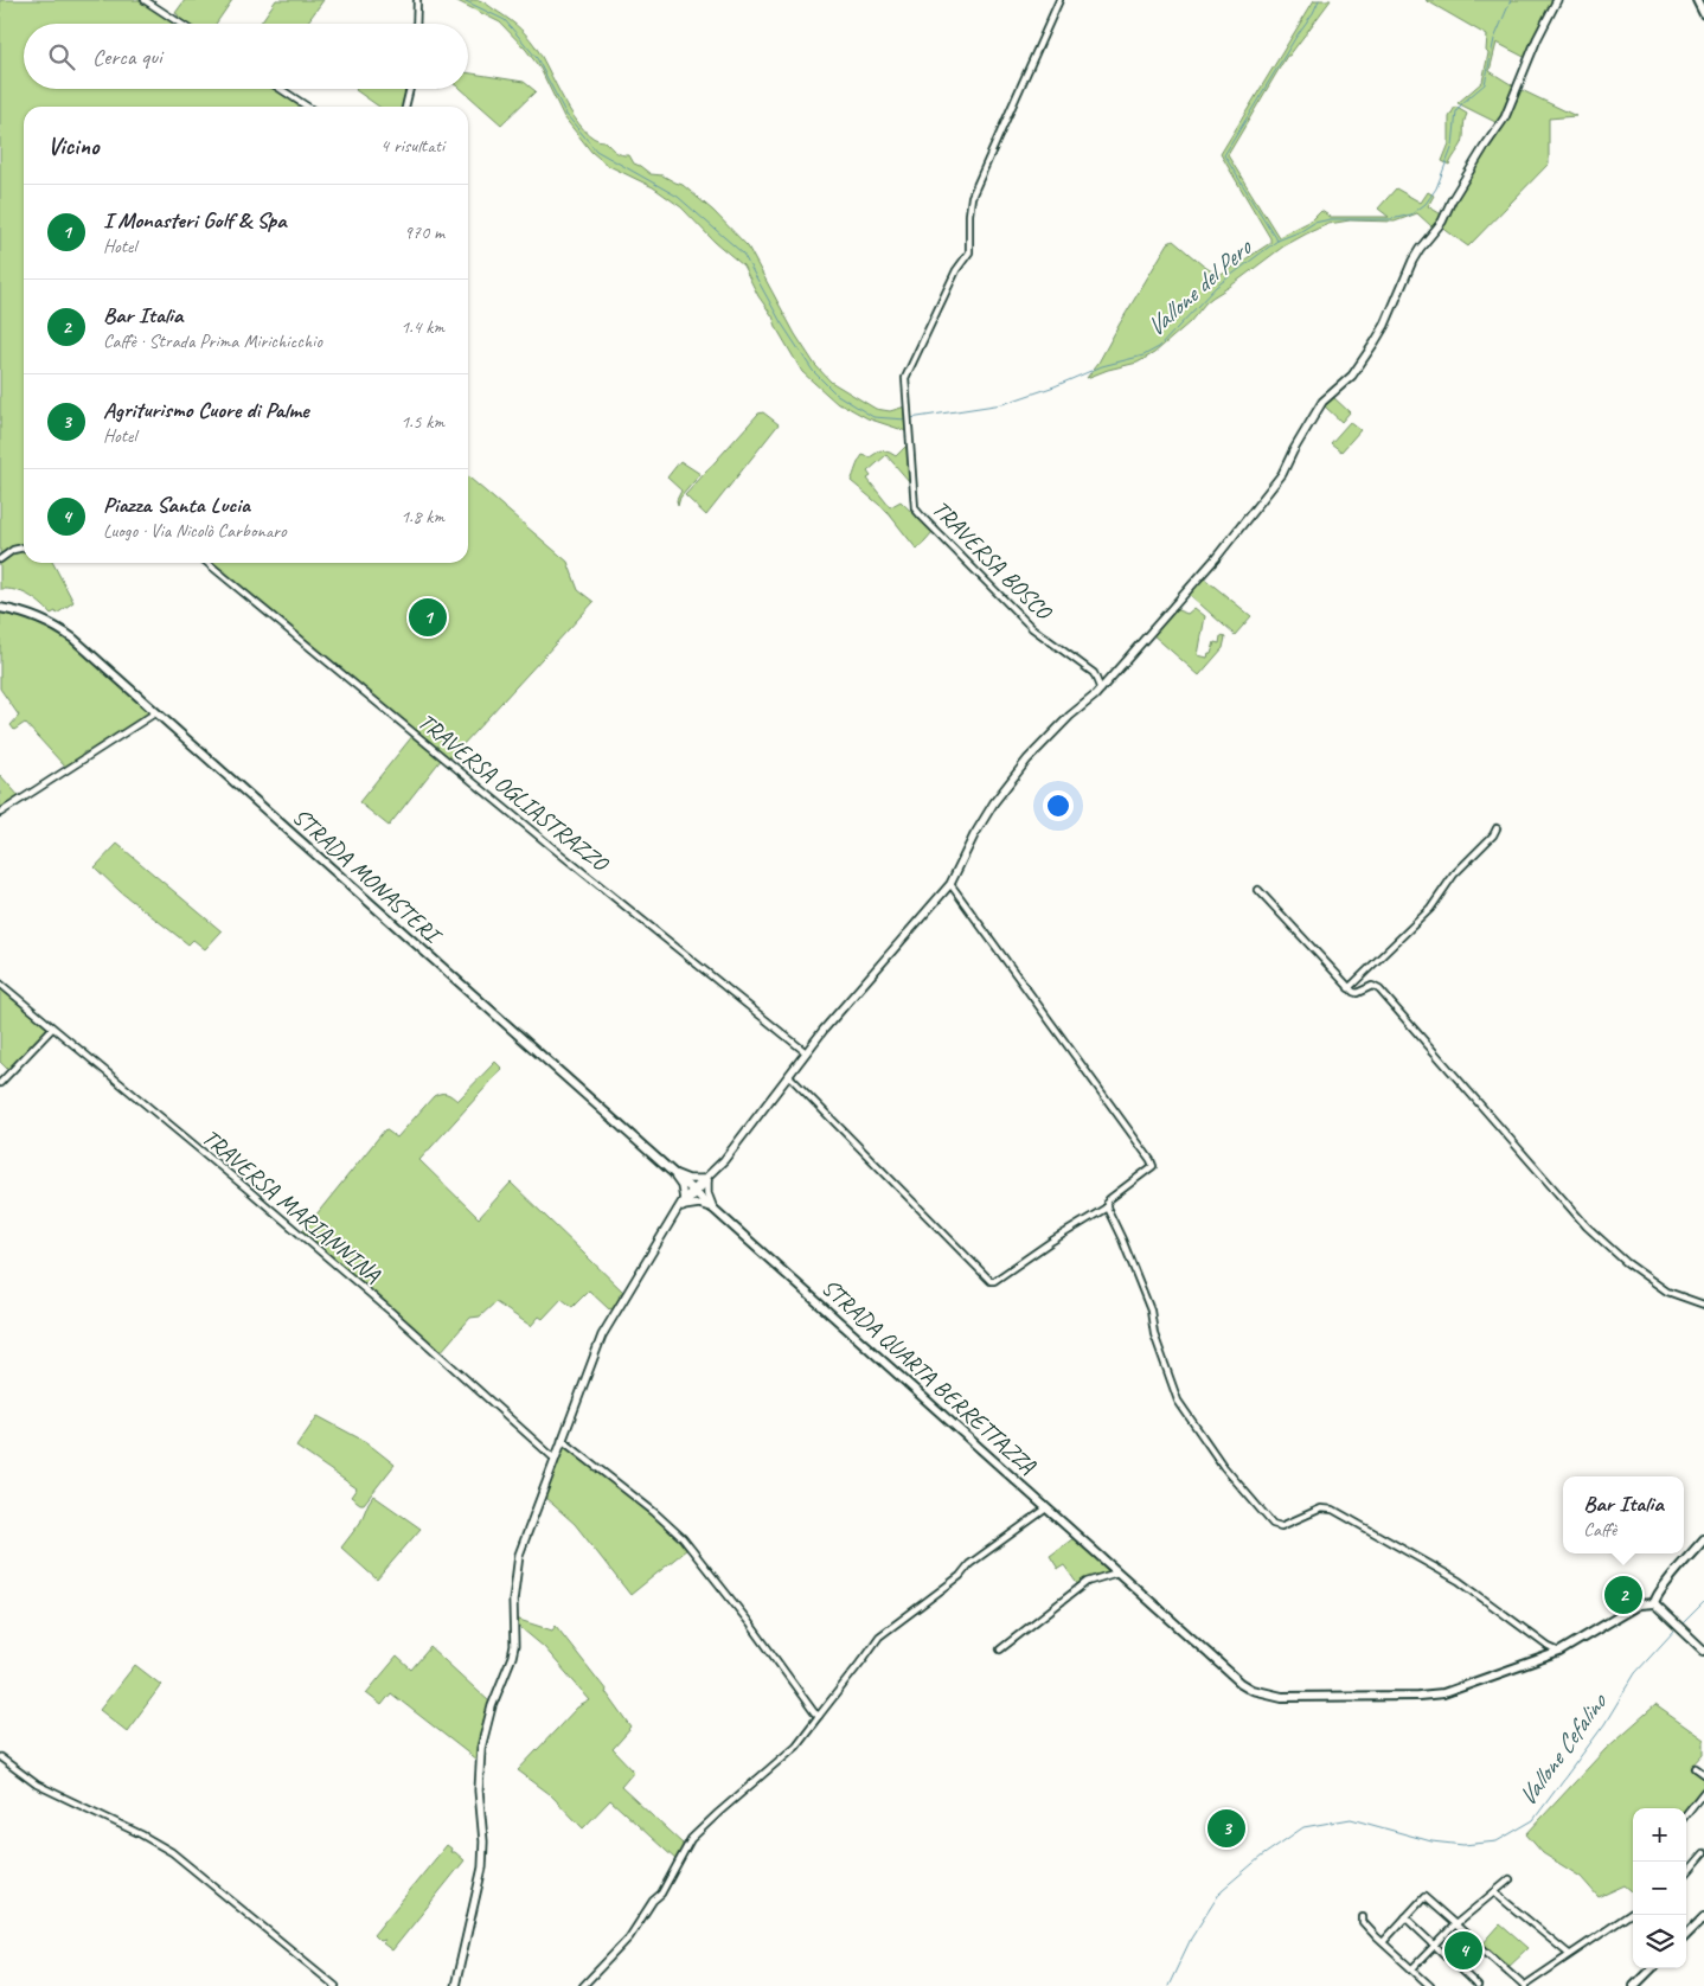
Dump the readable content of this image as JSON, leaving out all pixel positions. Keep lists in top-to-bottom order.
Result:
{
  "streets": {
    "main road": ["STRADA MONASTERI", "STRADA QUARTA BERRETTAZZA"],
    "street": ["TRAVERSA BOSCO", "TRAVERSA OGLIASTRAZZO", "TRAVERSA MARIANNINA"]
  },
  "crossings": [
    ["STRADA MONASTERI", "STRADA QUARTA BERRETTAZZA"]
  ],
  "water": ["Vallone del Pero", "Vallone Cefalino"],
  "page": {
    "search": "Cerca qui",
    "heading": ["Vicino", "4 risultati"],
    "list": [
      {
        "mark": "1",
        "name": "I Monasteri Golf & Spa",
        "note": "Hotel",
        "value": "970 m"
      },
      {
        "mark": "2",
        "name": "Bar Italia",
        "note": "Caffè · Strada Prima Mirichicchio",
        "value": "1.4 km"
      },
      {
        "mark": "3",
        "name": "Agriturismo Cuore di Palme",
        "note": "Hotel",
        "value": "1.5 km"
      },
      {
        "mark": "4",
        "name": "Piazza Santa Lucia",
        "note": "Luogo · Via Nicolò Carbonaro",
        "value": "1.8 km"
      }
    ],
    "pins": [
      "1",
      "2",
      "3",
      "4"
    ],
    "popup": ["Bar Italia", "Caffè"],
    "map_buttons": ["+", "−"]
  }
}
